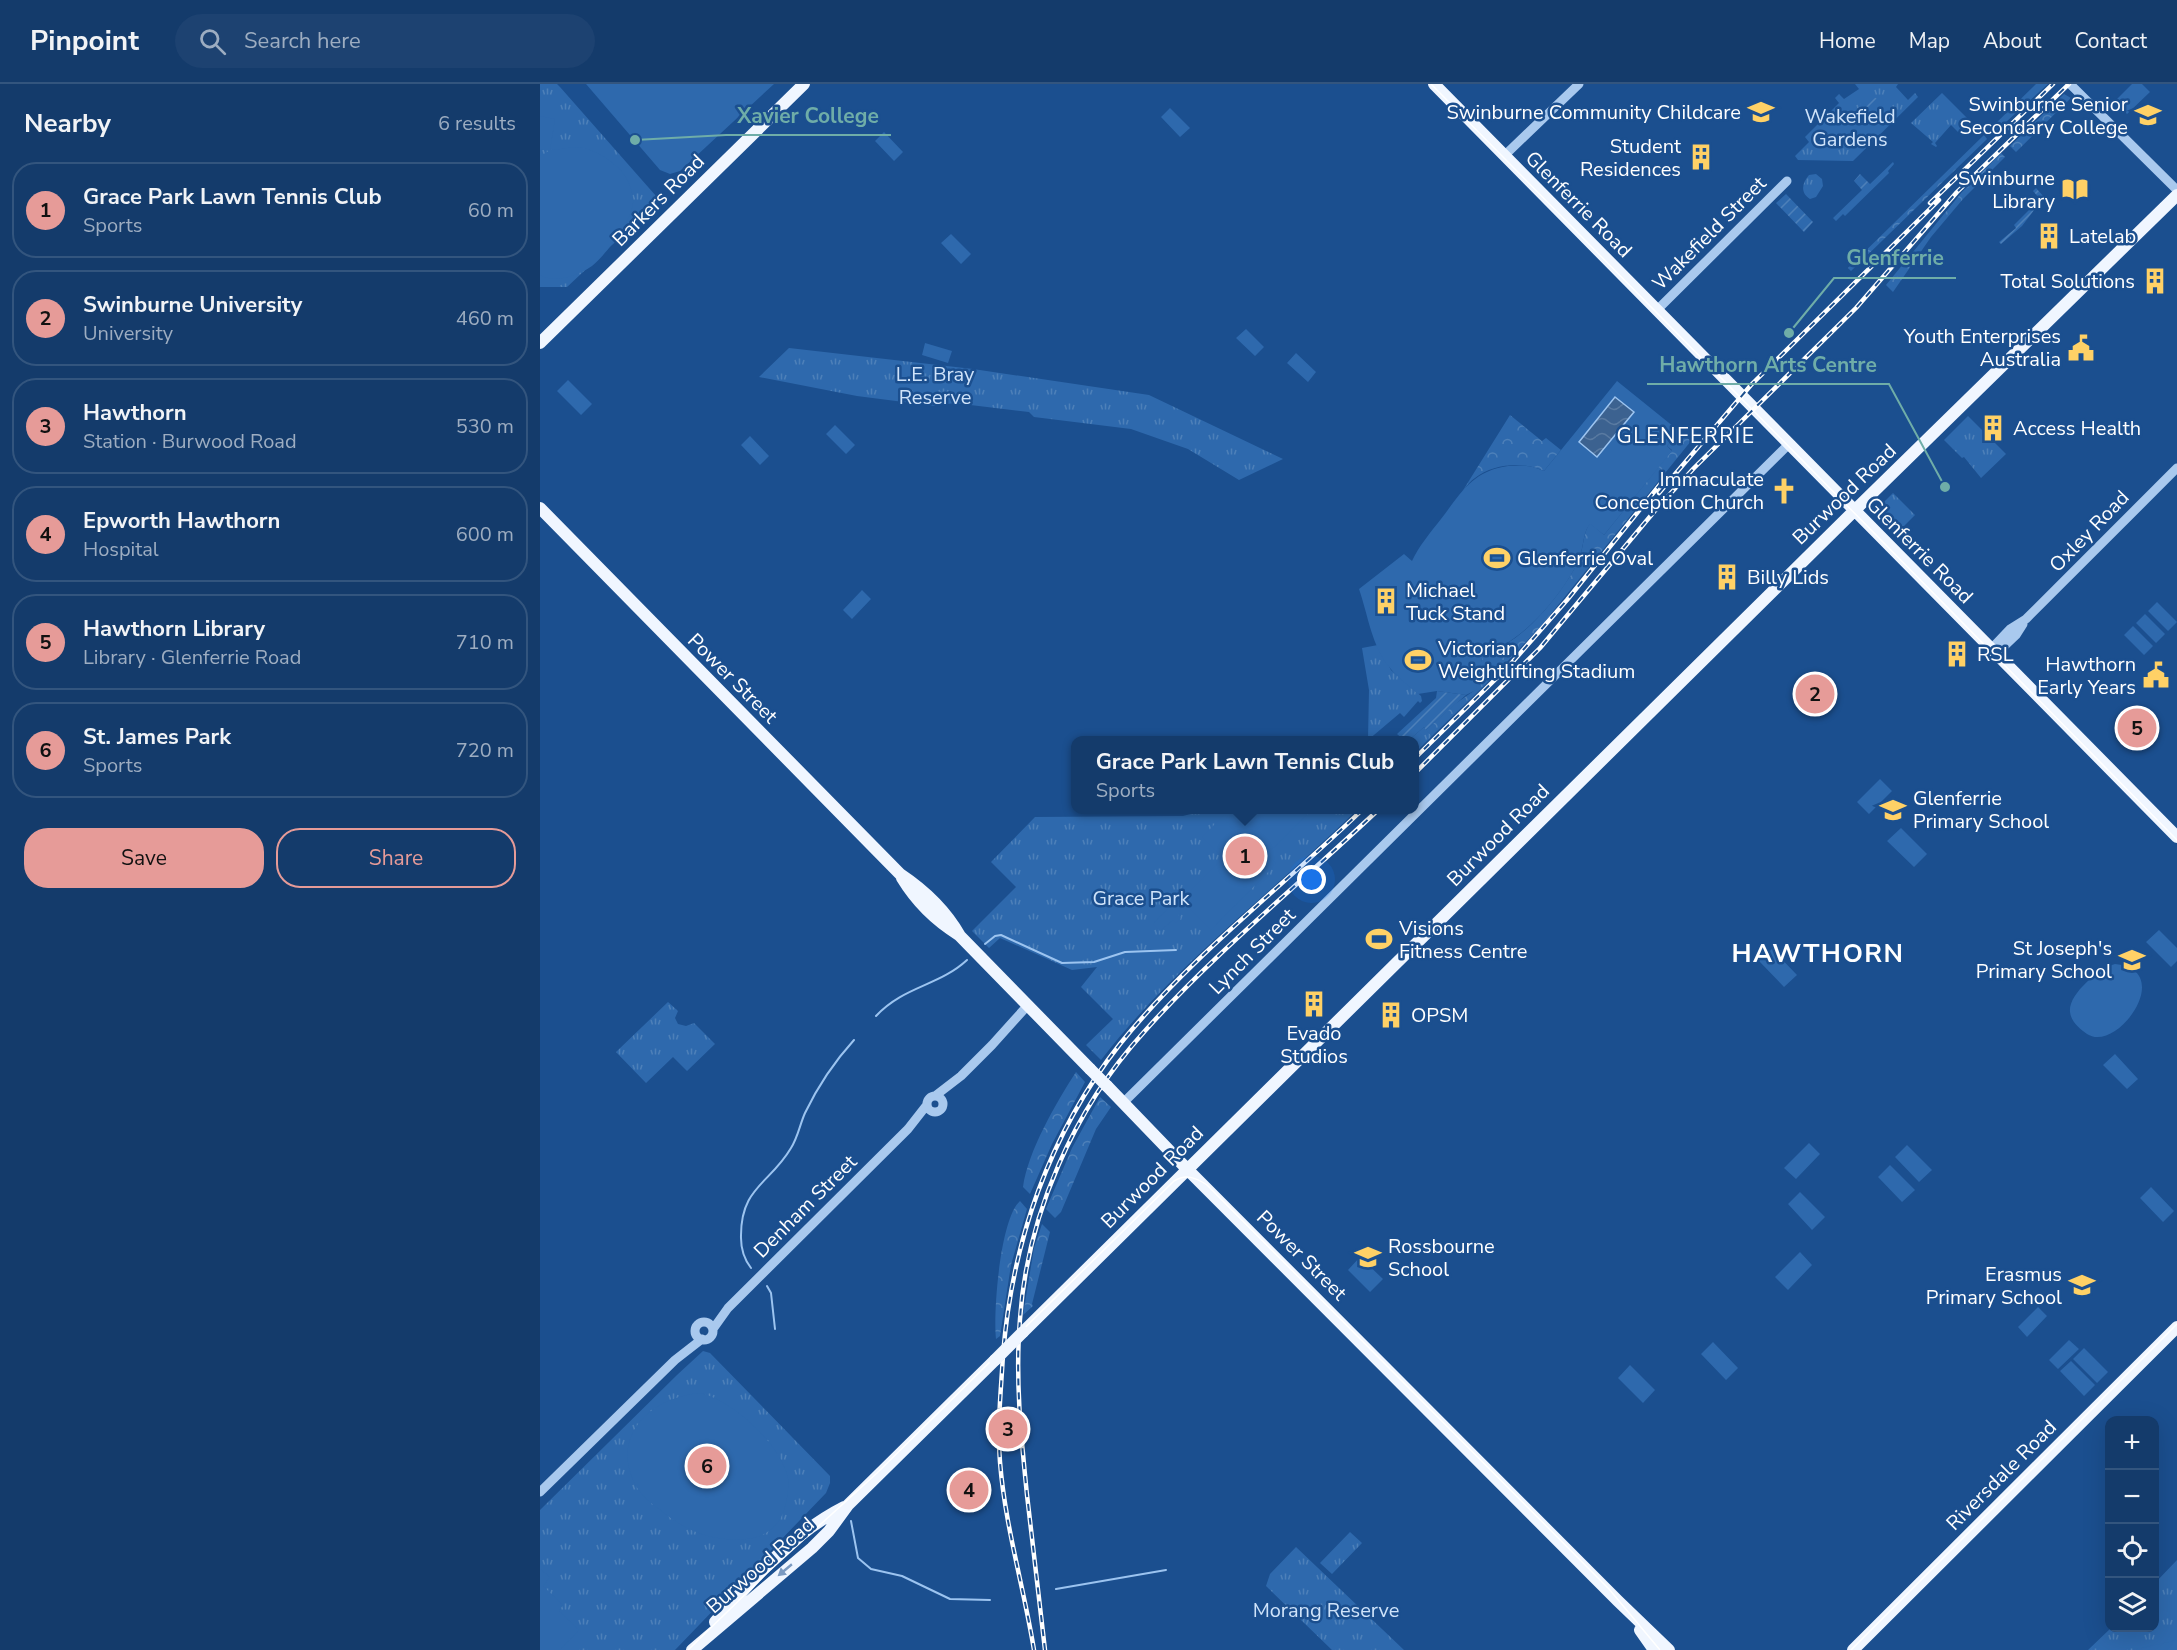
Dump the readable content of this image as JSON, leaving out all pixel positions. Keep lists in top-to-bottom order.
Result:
{
  "streets": {
    "main road": [
      "Barkers Road",
      "Glenferrie Road",
      "Burwood Road",
      "Power Street",
      "Riversdale Road"
    ],
    "street": [
      "Wakefield Street",
      "Oxley Road",
      "Lynch Street",
      "Denham Street"
    ]
  },
  "crossings": [
    ["Glenferrie Road", "Wakefield Street"],
    ["Glenferrie Road", "Burwood Road"],
    ["Glenferrie Road", "Oxley Road"],
    ["Glenferrie Road", "Lynch Street"],
    ["Burwood Road", "Power Street"],
    ["Power Street", "Lynch Street"]
  ],
  "districts": ["GLENFERRIE", "HAWTHORN"],
  "parks": [
    "Wakefield Gardens",
    "L.E. Bray Reserve",
    "Grace Park",
    "Morang Reserve"
  ],
  "places": {
    "school or university": [
      "Swinburne Community Childcare",
      "Swinburne Senior Secondary College",
      "Glenferrie Primary School",
      "St Joseph's Primary School",
      "Rossbourne School",
      "Erasmus Primary School"
    ],
    "other": ["Xavier College", "Glenferrie", "Hawthorn Arts Centre"],
    "building": [
      "Student Residences",
      "Latelab",
      "Total Solutions",
      "Access Health",
      "Billy Lids",
      "Michael Tuck Stand",
      "RSL",
      "Evado Studios",
      "OPSM"
    ],
    "library": ["Swinburne Library"],
    "public building": ["Youth Enterprises Australia", "Hawthorn Early Years"],
    "church": ["Immaculate Conception Church"],
    "sports": ["Glenferrie Oval", "Victorian Weightlifting Stadium", "Visions Fitness Centre"]
  },
  "page": {
    "header": "Pinpoint",
    "search": "Search here",
    "nav": [
      "Home",
      "Map",
      "About",
      "Contact"
    ],
    "heading": ["Nearby", "6 results"],
    "list": [
      {
        "mark": "1",
        "name": "Grace Park Lawn Tennis Club",
        "note": "Sports",
        "value": "60 m"
      },
      {
        "mark": "2",
        "name": "Swinburne University",
        "note": "University",
        "value": "460 m"
      },
      {
        "mark": "3",
        "name": "Hawthorn",
        "note": "Station · Burwood Road",
        "value": "530 m"
      },
      {
        "mark": "4",
        "name": "Epworth Hawthorn",
        "note": "Hospital",
        "value": "600 m"
      },
      {
        "mark": "5",
        "name": "Hawthorn Library",
        "note": "Library · Glenferrie Road",
        "value": "710 m"
      },
      {
        "mark": "6",
        "name": "St. James Park",
        "note": "Sports",
        "value": "720 m"
      }
    ],
    "pins": [
      "2",
      "5",
      "1",
      "3",
      "6",
      "4"
    ],
    "popup": ["Grace Park Lawn Tennis Club", "Sports"],
    "buttons": ["Save", "Share"],
    "map_buttons": ["+", "−"]
  }
}
